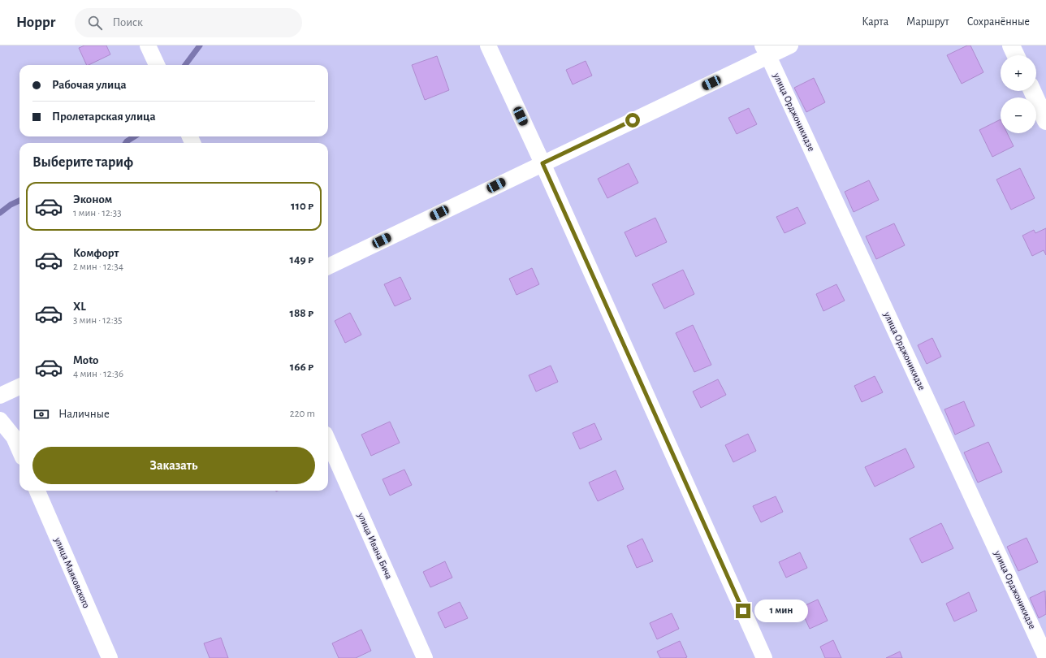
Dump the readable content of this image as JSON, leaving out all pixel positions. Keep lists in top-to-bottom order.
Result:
{
  "streets": {
    "street": ["улица Орджоникидзе", "улица Ивана Бича", "улица Маяковского"]
  },
  "page": {
    "header": "Hoppr",
    "search": "Поиск",
    "nav": ["Карта", "Маршрут", "Сохранённые"],
    "map_buttons": ["+", "−"],
    "banner": ["Рабочая улица", "Пролетарская улица"],
    "heading": "Выберите тариф",
    "list": [
      {
        "name": "Эконом",
        "note": "1 мин · 12:33",
        "value": "110 ₽"
      },
      {
        "name": "Комфорт",
        "note": "2 мин · 12:34",
        "value": "149 ₽"
      },
      {
        "name": "XL",
        "note": "3 мин · 12:35",
        "value": "188 ₽"
      },
      {
        "name": "Moto",
        "note": "4 мин · 12:36",
        "value": "166 ₽"
      }
    ],
    "pay": ["Наличные", "220 m"],
    "buttons": "Заказать",
    "bubble": "1 мин"
  }
}
